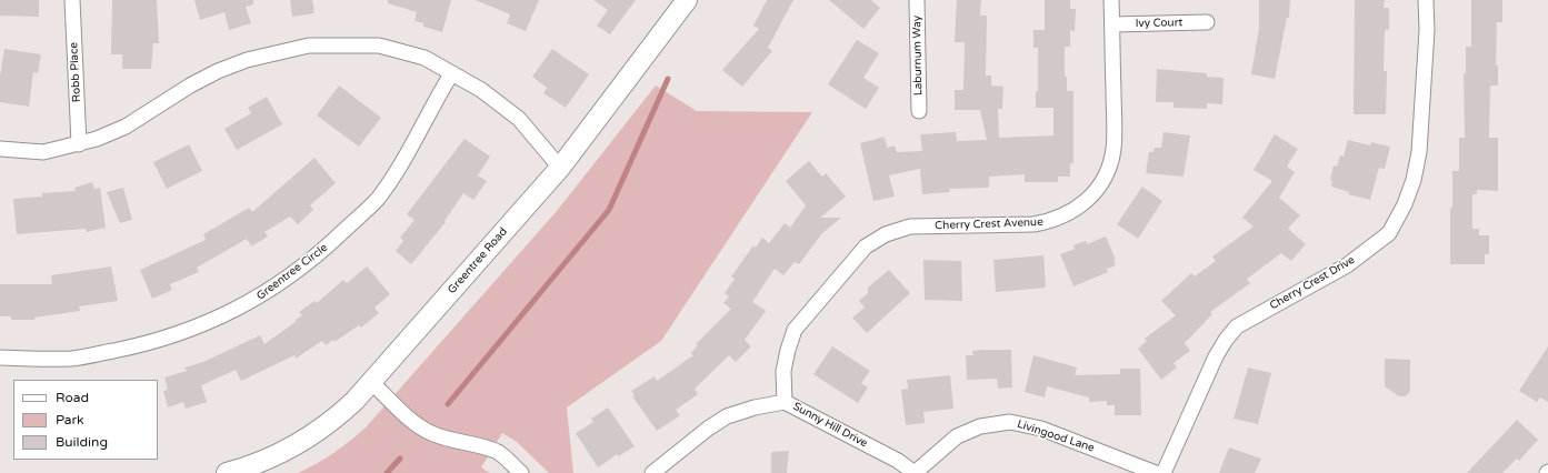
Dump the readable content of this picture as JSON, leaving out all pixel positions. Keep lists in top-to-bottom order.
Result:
{
  "streets": {
    "street": [
      "Ivy Court",
      "Laburnum Way",
      "Robb Place",
      "Cherry Crest Avenue",
      "Greentree Road",
      "Greentree Circle",
      "Cherry Crest Drive",
      "Sunny Hill Drive",
      "Livingood Lane"
    ]
  },
  "crossings": [
    ["Ivy Court", "Cherry Crest Avenue"],
    ["Cherry Crest Avenue", "Sunny Hill Drive"],
    ["Sunny Hill Drive", "Livingood Lane"]
  ],
  "legend": ["Road", "Park", "Building"]
}
